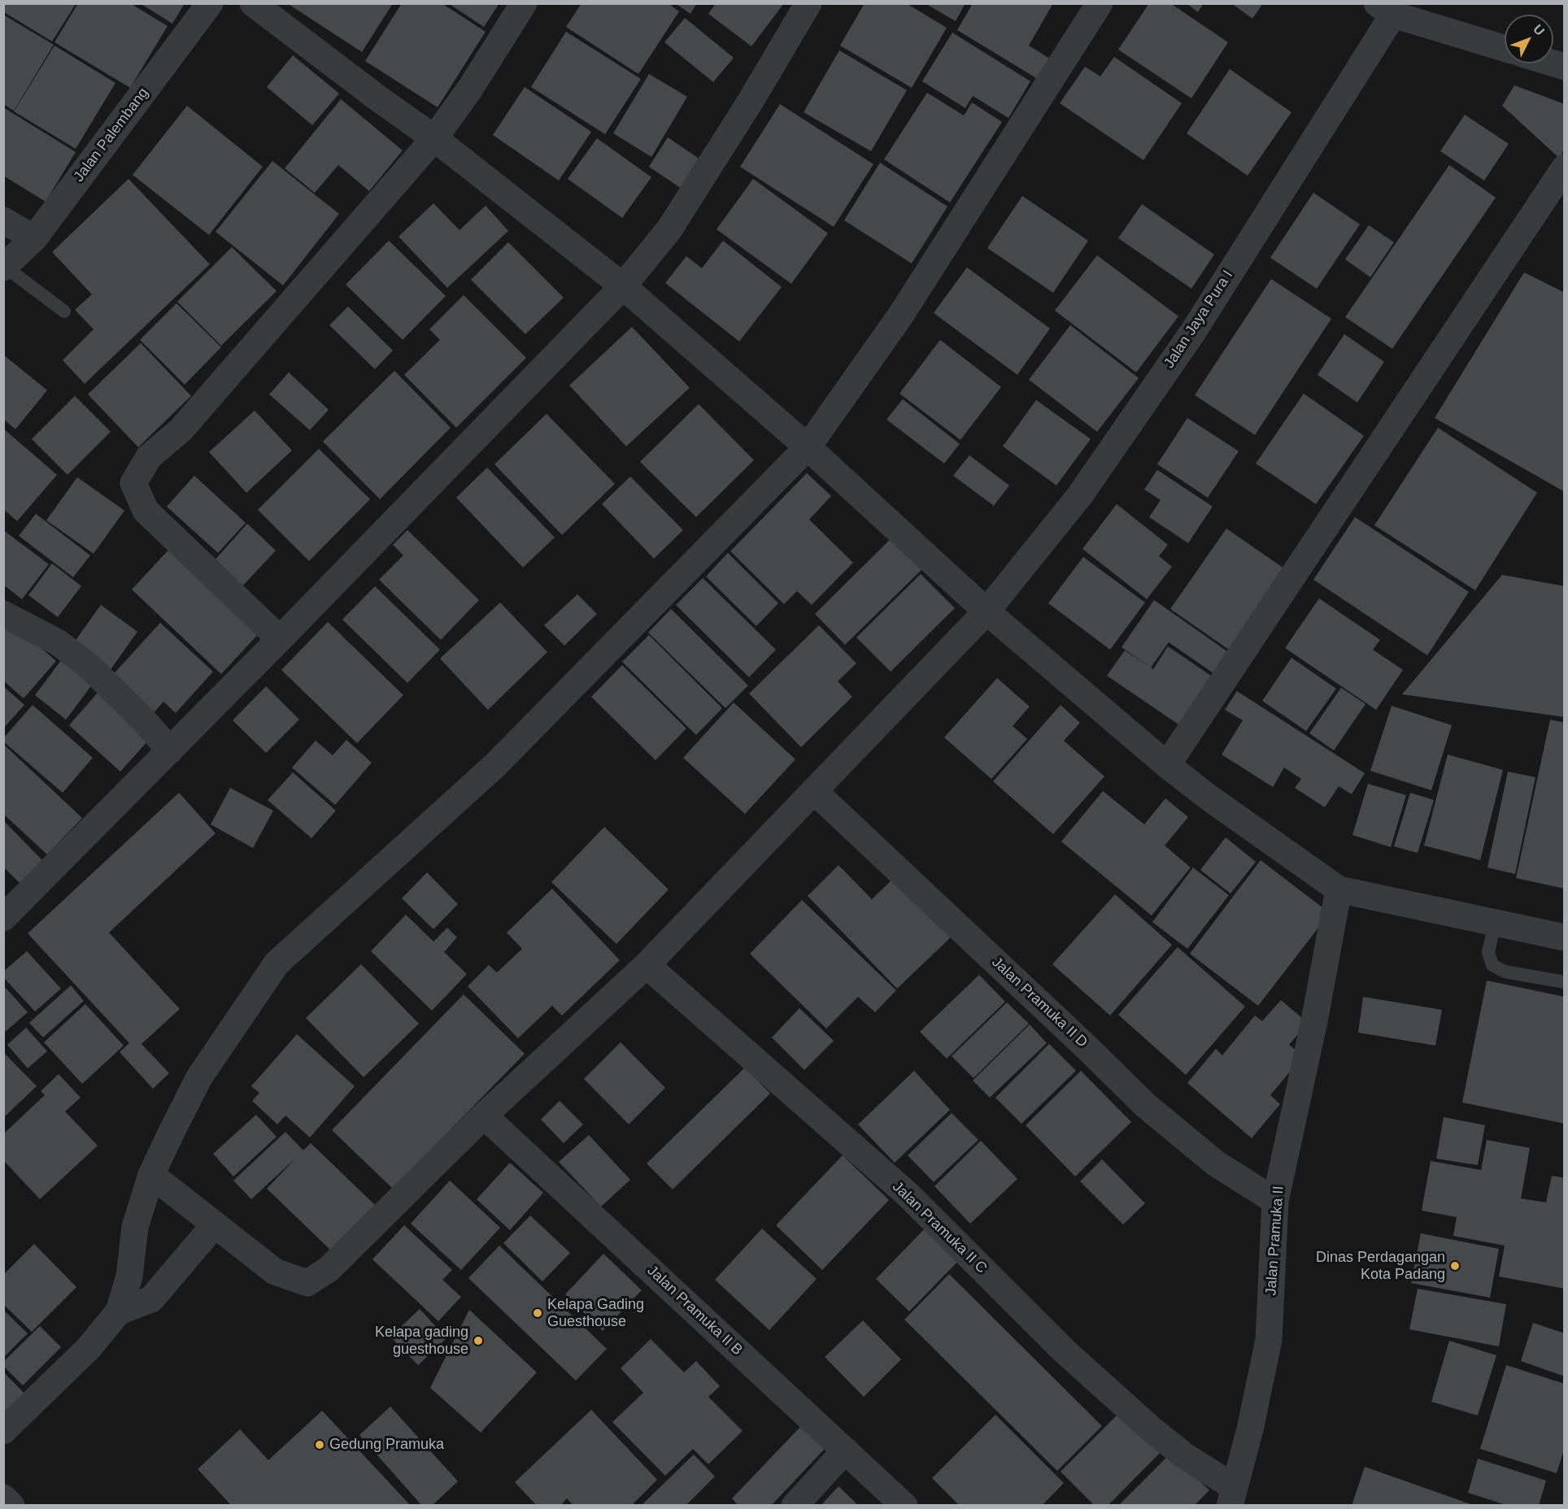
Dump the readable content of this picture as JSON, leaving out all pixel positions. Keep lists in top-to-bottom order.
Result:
{
  "streets": {
    "street": [
      "Jalan Palembang",
      "Jalan Jaya Pura I",
      "Jalan Pramuka II D",
      "Jalan Pramuka II C",
      "Jalan Pramuka II",
      "Jalan Pramuka II B"
    ]
  },
  "crossings": [
    ["Jalan Jaya Pura I", "Jalan Pramuka II D"],
    ["Jalan Jaya Pura I", "Jalan Pramuka II C"],
    ["Jalan Jaya Pura I", "Jalan Pramuka II B"],
    ["Jalan Pramuka II D", "Jalan Pramuka II"],
    ["Jalan Pramuka II C", "Jalan Pramuka II"]
  ],
  "places": [
    "Dinas Perdagangan Kota Padang",
    "Kelapa Gading Guesthouse",
    "Kelapa gading guesthouse",
    "Gedung Pramuka"
  ],
  "north": "top right"
}
